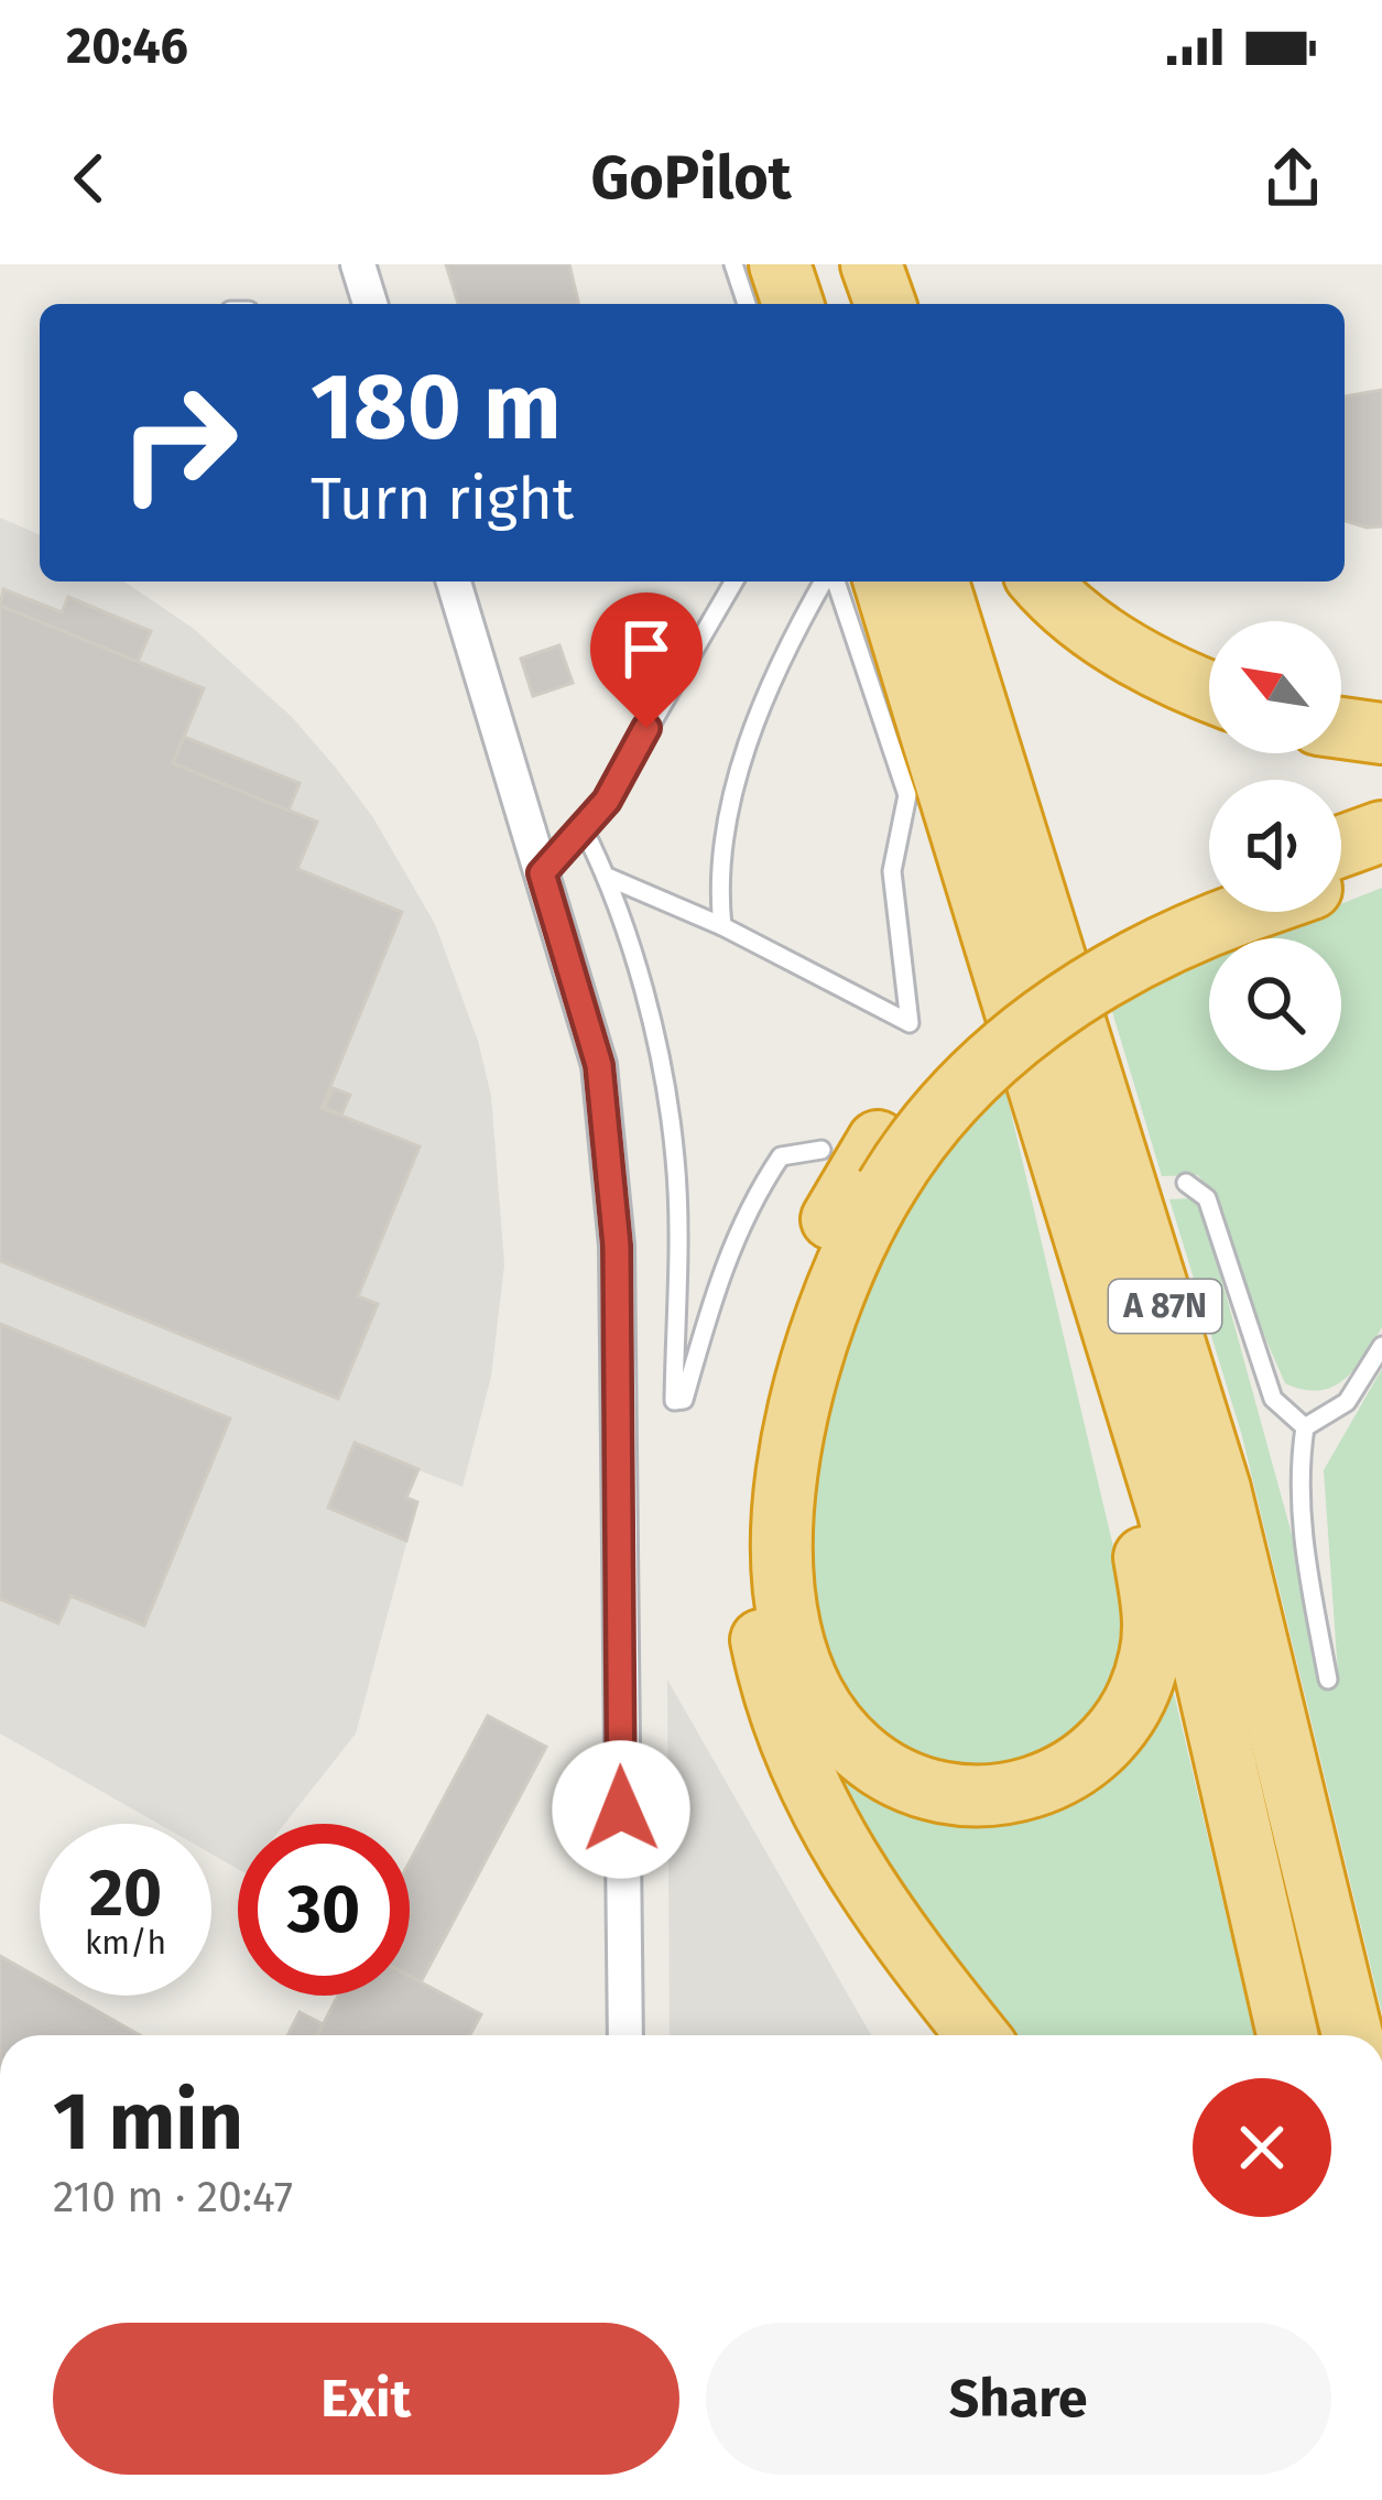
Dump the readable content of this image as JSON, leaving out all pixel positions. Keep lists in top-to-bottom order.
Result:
{
  "streets": {
    "highway": ["A 87N"]
  },
  "north": "top left",
  "page": {
    "status": "20:46",
    "header": "GoPilot",
    "turn": ["180 m", "Turn right"],
    "speed": "20 km/h",
    "limit": "30",
    "heading": ["1 min", "210 m · 20:47"],
    "buttons": ["Exit", "Share"]
  }
}
